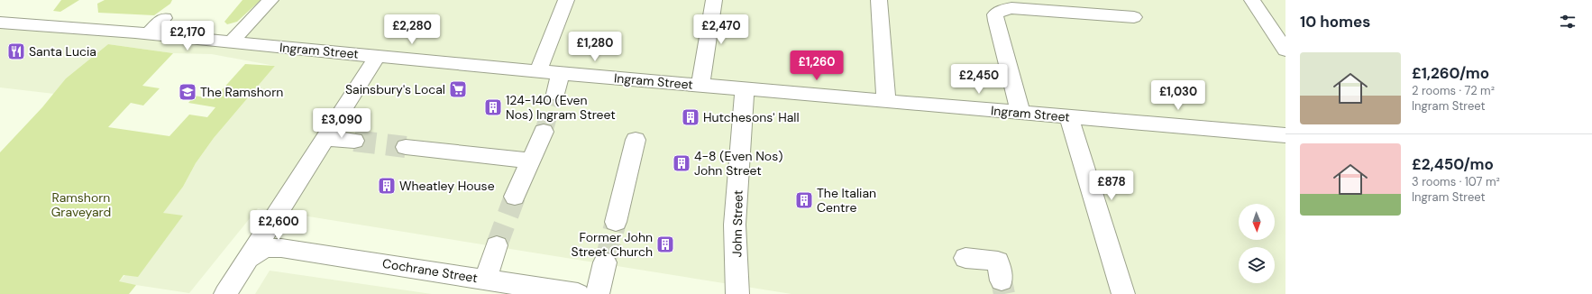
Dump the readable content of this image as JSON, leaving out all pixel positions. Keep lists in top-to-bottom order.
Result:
{
  "streets": {
    "street": ["Ingram Street", "John Street", "Cochrane Street"]
  },
  "crossings": [
    ["Ingram Street", "John Street"]
  ],
  "parks": ["Ramshorn Graveyard"],
  "places": {
    "restaurant": ["Santa Lucia"],
    "supermarket": ["Sainsbury's Local"],
    "school or university": ["The Ramshorn"],
    "building": [
      "124-140 (Even Nos) Ingram Street",
      "Hutchesons' Hall",
      "4-8 (Even Nos) John Street",
      "Wheatley House",
      "The Italian Centre",
      "Former John Street Church"
    ]
  },
  "north": "bottom",
  "page": {
    "heading": "10 homes",
    "price": [
      "£2,280",
      "£2,470",
      "£2,170",
      "£1,280",
      "£1,260",
      "£2,450",
      "£1,030",
      "£3,090",
      "£878",
      "£2,600"
    ],
    "list": [
      {
        "name": "£1,260/mo",
        "note": "2 rooms · 72 m² · Ingram Street"
      },
      {
        "name": "£2,450/mo",
        "note": "3 rooms · 107 m² · Ingram Street"
      }
    ]
  }
}
